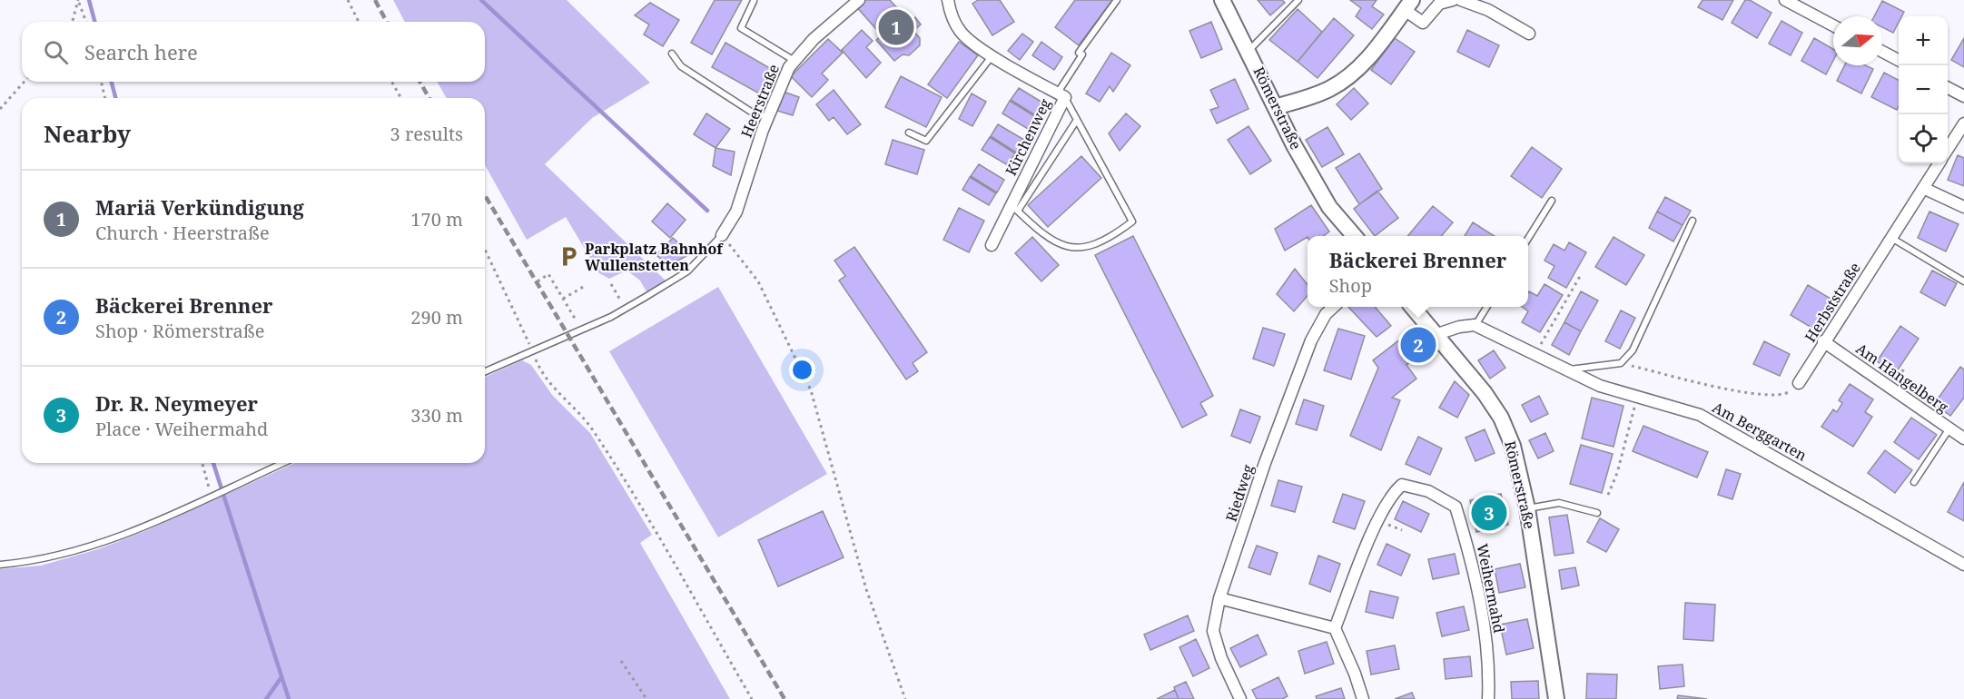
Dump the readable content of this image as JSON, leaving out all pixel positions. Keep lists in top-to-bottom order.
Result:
{
  "streets": {
    "main road": ["Römerstraße"],
    "street": [
      "Heerstraße",
      "Kirchenweg",
      "Herbststraße",
      "Am Hangelberg",
      "Am Berggarten",
      "Riedweg",
      "Weihermahd"
    ]
  },
  "crossings": [
    ["Herbststraße", "Am Hangelberg"]
  ],
  "places": {
    "parking": ["Parkplatz Bahnhof Wullenstetten"]
  },
  "north": "right",
  "page": {
    "pins": ["1", "2", "3"],
    "map_buttons": ["+", "−"],
    "search": "Search here",
    "heading": ["Nearby", "3 results"],
    "list": [
      {
        "mark": "1",
        "name": "Mariä Verkündigung",
        "note": "Church · Heerstraße",
        "value": "170 m"
      },
      {
        "mark": "2",
        "name": "Bäckerei Brenner",
        "note": "Shop · Römerstraße",
        "value": "290 m"
      },
      {
        "mark": "3",
        "name": "Dr. R. Neymeyer",
        "note": "Place · Weihermahd",
        "value": "330 m"
      }
    ],
    "popup": ["Bäckerei Brenner", "Shop"]
  }
}
